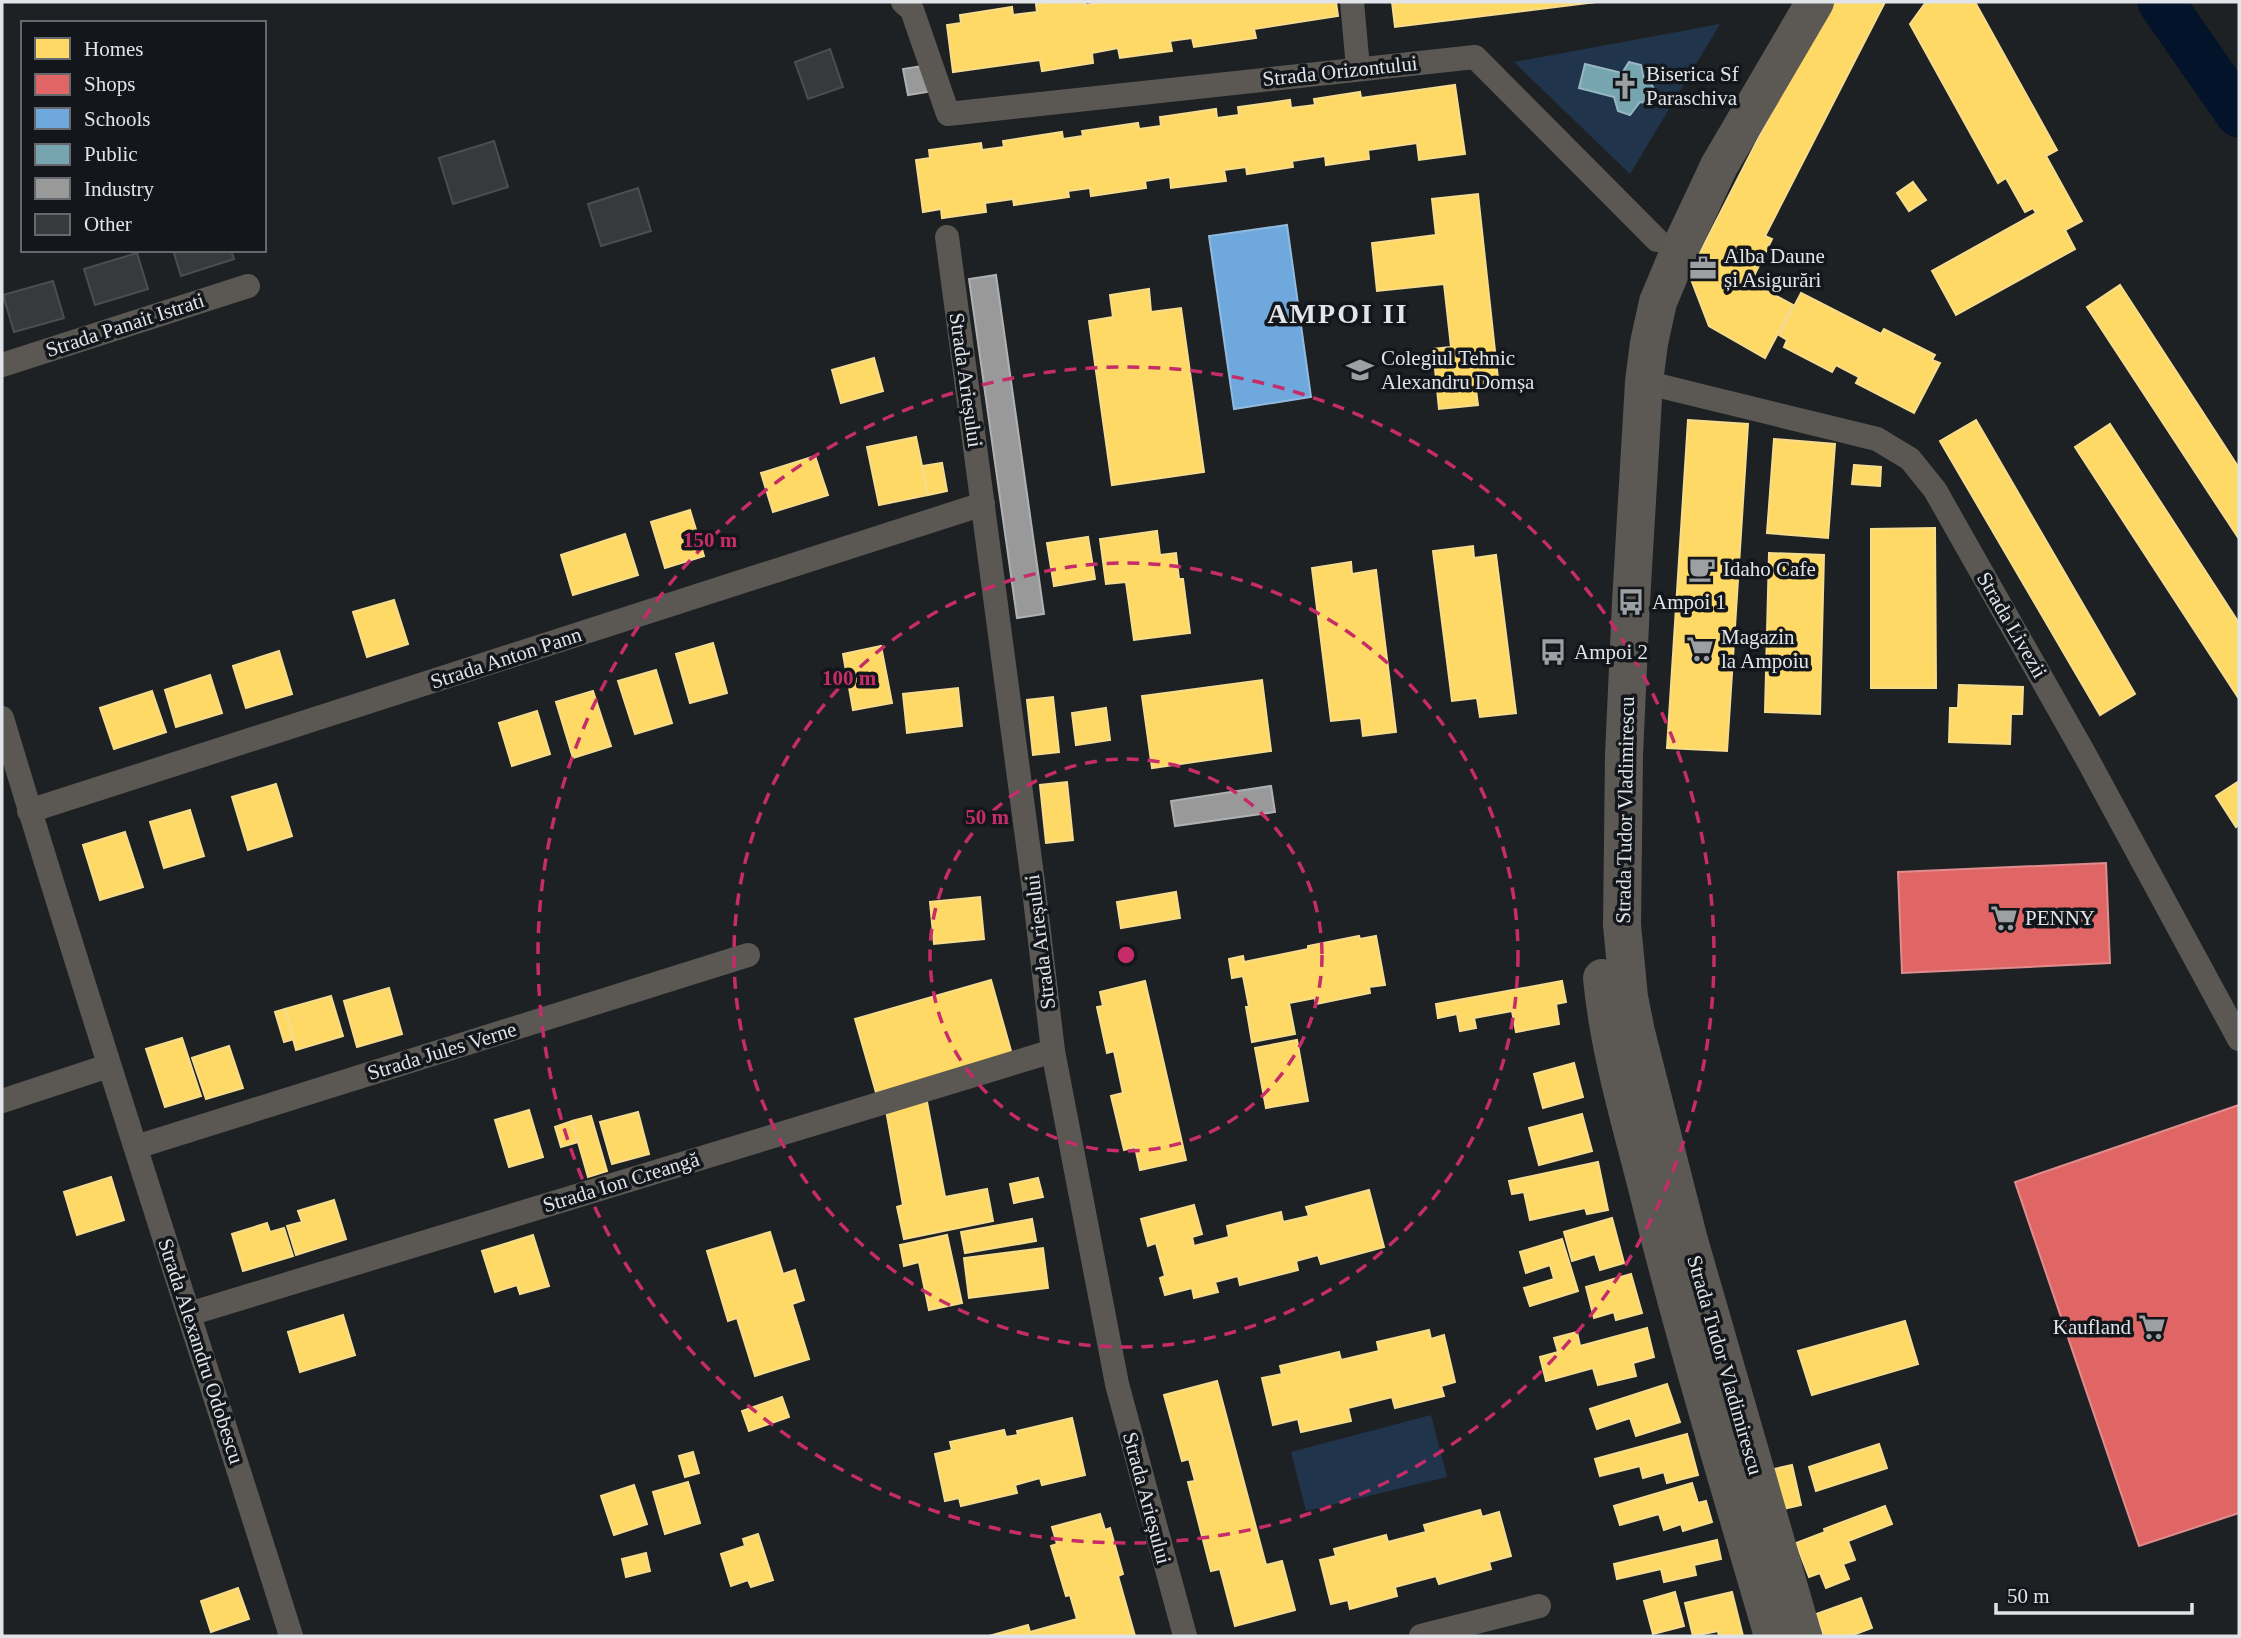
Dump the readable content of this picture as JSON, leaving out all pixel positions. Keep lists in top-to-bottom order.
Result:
{
  "streets": {
    "main road": ["Strada Tudor Vladimirescu"],
    "street": [
      "Strada Orizontului",
      "Strada Panait Istrati",
      "Strada Arieșului",
      "Strada Livezii",
      "Strada Anton Pann",
      "Strada Jules Verne",
      "Strada Ion Creangă",
      "Strada Alexandru Odobescu"
    ]
  },
  "crossings": [
    ["Strada Orizontului", "Strada Tudor Vladimirescu"],
    ["Strada Arieșului", "Strada Anton Pann"],
    ["Strada Arieșului", "Strada Ion Creangă"],
    ["Strada Livezii", "Strada Tudor Vladimirescu"],
    ["Strada Anton Pann", "Strada Alexandru Odobescu"],
    ["Strada Jules Verne", "Strada Alexandru Odobescu"],
    ["Strada Ion Creangă", "Strada Alexandru Odobescu"]
  ],
  "districts": ["AMPOI II"],
  "places": {
    "church": ["Biserica Sf Paraschiva"],
    "office": ["Alba Daune și Asigurări"],
    "school or university": ["Colegiul Tehnic Alexandru Domșa"],
    "cafe": ["Idaho Cafe"],
    "bus stop": ["Ampoi 1", "Ampoi 2"],
    "supermarket": ["Magazin la Ampoiu", "PENNY", "Kaufland"]
  },
  "legend": [
    "Homes",
    "Shops",
    "Schools",
    "Public",
    "Industry",
    "Other"
  ],
  "scale_bar": "50 m",
  "rings": ["150 m", "100 m", "50 m"]
}
